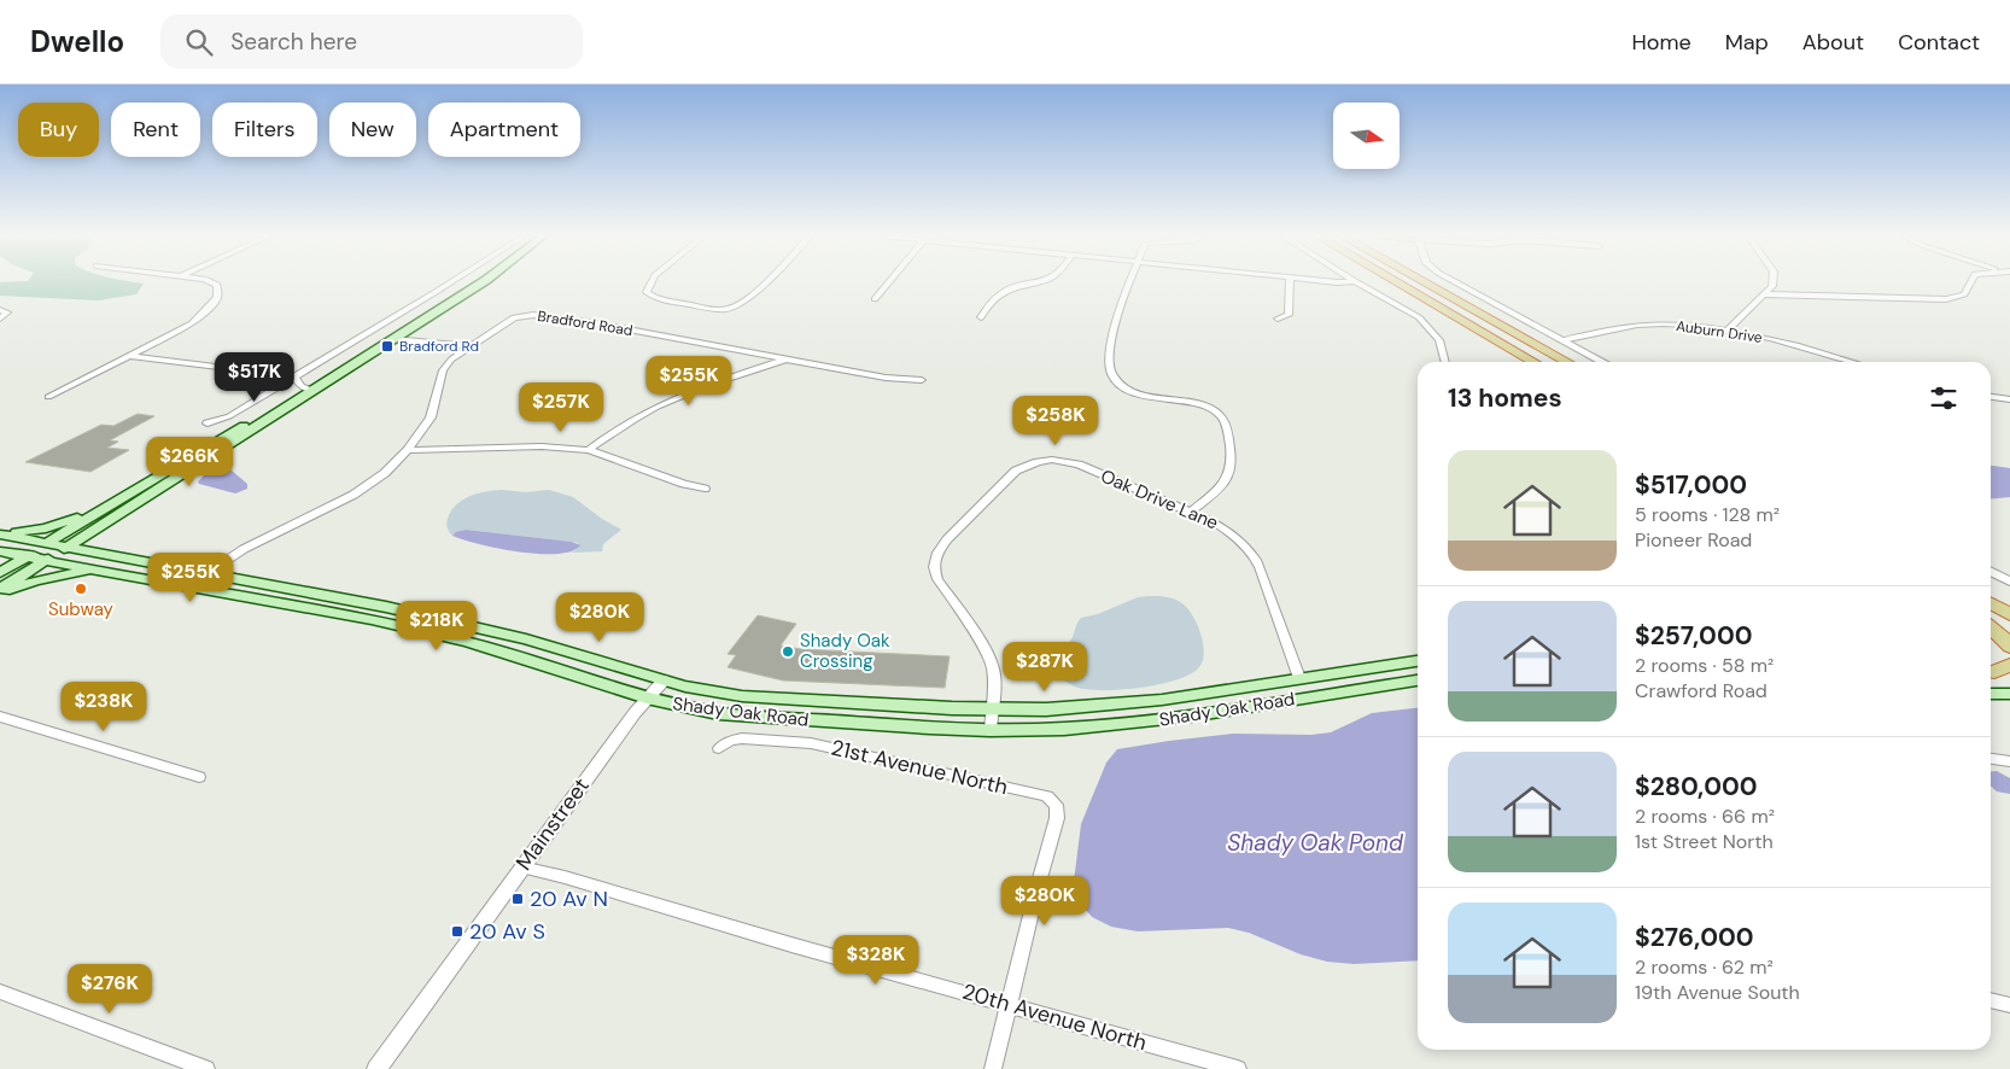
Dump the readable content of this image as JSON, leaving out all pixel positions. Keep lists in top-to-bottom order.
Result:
{
  "streets": {
    "main road": ["Shady Oak Road"],
    "street": [
      "Bradford Road",
      "Auburn Drive",
      "Oak Drive Lane",
      "21st Avenue North",
      "Mainstreet",
      "20th Avenue North"
    ]
  },
  "crossings": [
    ["Bradford Road", "Shady Oak Road"],
    ["Oak Drive Lane", "Shady Oak Road"],
    ["Shady Oak Road", "Mainstreet"],
    ["Mainstreet", "20th Avenue North"]
  ],
  "water": ["Shady Oak Pond"],
  "places": {
    "transit": ["Bradford Rd", "20 Av N", "20 Av S"],
    "other": ["Subway", "Shady Oak Crossing"]
  },
  "north": "right",
  "page": {
    "header": "Dwello",
    "search": "Search here",
    "nav": [
      "Home",
      "Map",
      "About",
      "Contact"
    ],
    "chip": [
      "Buy",
      "Rent",
      "Filters",
      "New",
      "Apartment"
    ],
    "price": [
      "$517K",
      "$255K",
      "$257K",
      "$258K",
      "$266K",
      "$255K",
      "$280K",
      "$218K",
      "$287K",
      "$238K",
      "$280K",
      "$328K",
      "$276K"
    ],
    "heading": "13 homes",
    "list": [
      {
        "name": "$517,000",
        "note": "5 rooms · 128 m² · Pioneer Road"
      },
      {
        "name": "$257,000",
        "note": "2 rooms · 58 m² · Crawford Road"
      },
      {
        "name": "$280,000",
        "note": "2 rooms · 66 m² · 1st Street North"
      },
      {
        "name": "$276,000",
        "note": "2 rooms · 62 m² · 19th Avenue South"
      }
    ]
  }
}
